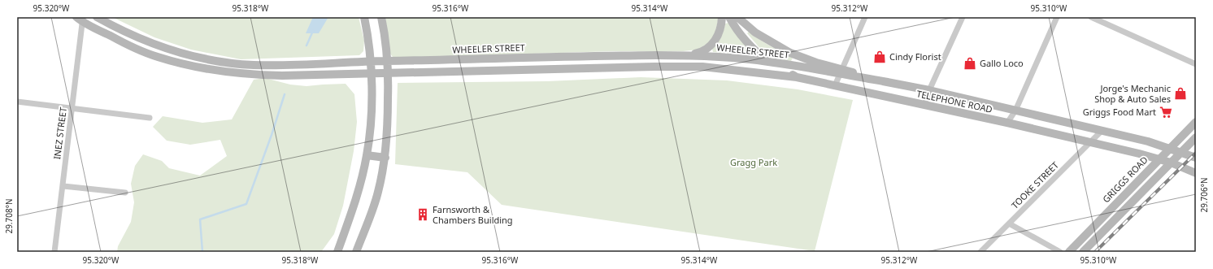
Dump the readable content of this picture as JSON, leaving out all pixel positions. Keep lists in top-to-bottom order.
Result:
{
  "streets": {
    "main road": ["WHEELER STREET", "TELEPHONE ROAD", "GRIGGS ROAD"],
    "street": ["INEZ STREET", "TOOKE STREET"]
  },
  "crossings": [
    ["WHEELER STREET", "TELEPHONE ROAD"],
    ["TELEPHONE ROAD", "GRIGGS ROAD"],
    ["TELEPHONE ROAD", "TOOKE STREET"]
  ],
  "parks": ["Gragg Park"],
  "places": {
    "shop": ["Cindy Florist", "Gallo Loco", "Jorge's Mechanic Shop & Auto Sales"],
    "supermarket": ["Griggs Food Mart"],
    "building": ["Farnsworth & Chambers Building"]
  },
  "coordinates": [
    "95.320°W",
    "95.318°W",
    "95.316°W",
    "95.314°W",
    "95.312°W",
    "95.310°W",
    "29.706°N",
    "29.708°N"
  ]
}
